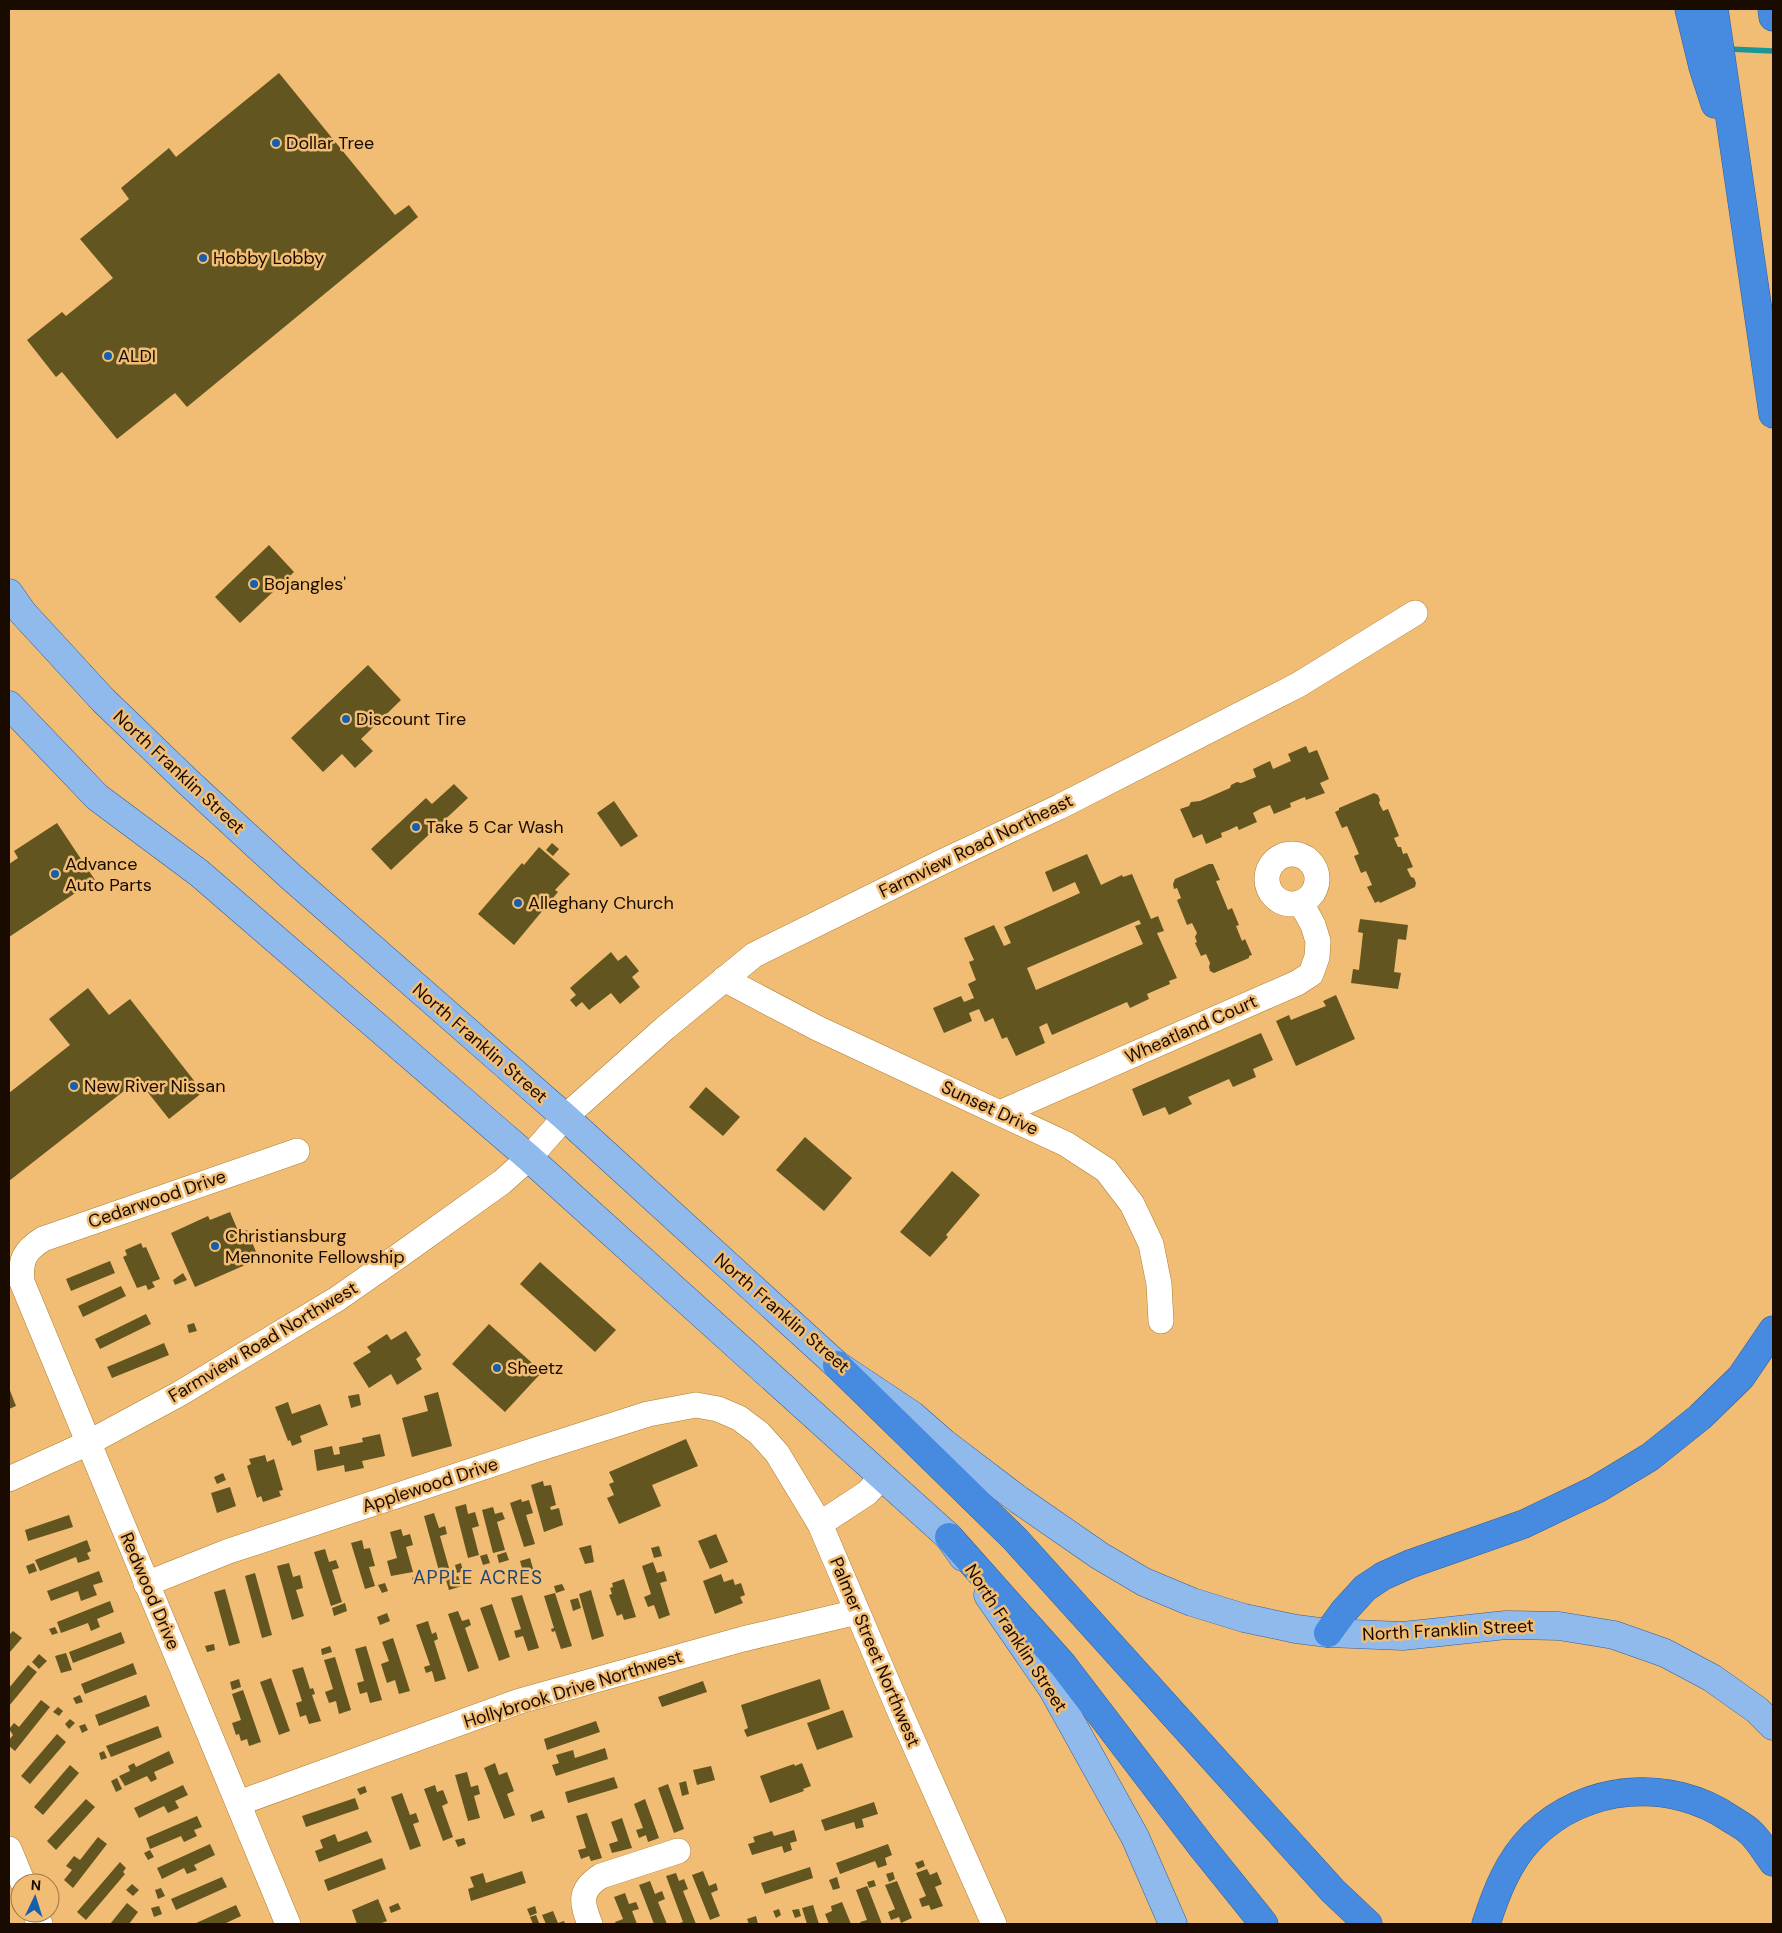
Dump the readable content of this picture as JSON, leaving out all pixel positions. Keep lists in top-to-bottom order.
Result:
{
  "streets": {
    "main road": ["North Franklin Street"],
    "street": [
      "Farmview Road Northeast",
      "Wheatland Court",
      "Sunset Drive",
      "Cedarwood Drive",
      "Farmview Road Northwest",
      "Applewood Drive",
      "Redwood Drive",
      "Palmer Street Northwest",
      "Hollybrook Drive Northwest"
    ]
  },
  "crossings": [
    ["North Franklin Street", "Farmview Road Northeast"],
    ["North Franklin Street", "Farmview Road Northwest"],
    ["Farmview Road Northeast", "Sunset Drive"],
    ["Farmview Road Northeast", "Farmview Road Northwest"],
    ["Wheatland Court", "Sunset Drive"],
    ["Cedarwood Drive", "Redwood Drive"],
    ["Farmview Road Northwest", "Redwood Drive"],
    ["Applewood Drive", "Redwood Drive"],
    ["Applewood Drive", "Palmer Street Northwest"],
    ["Redwood Drive", "Hollybrook Drive Northwest"],
    ["Palmer Street Northwest", "Hollybrook Drive Northwest"]
  ],
  "districts": ["APPLE ACRES"],
  "places": [
    "Dollar Tree",
    "Hobby Lobby",
    "ALDI",
    "Bojangles'",
    "Discount Tire",
    "Take 5 Car Wash",
    "Advance Auto Parts",
    "Alleghany Church",
    "New River Nissan",
    "Christiansburg Mennonite Fellowship",
    "Sheetz"
  ],
  "north": "top"
}
